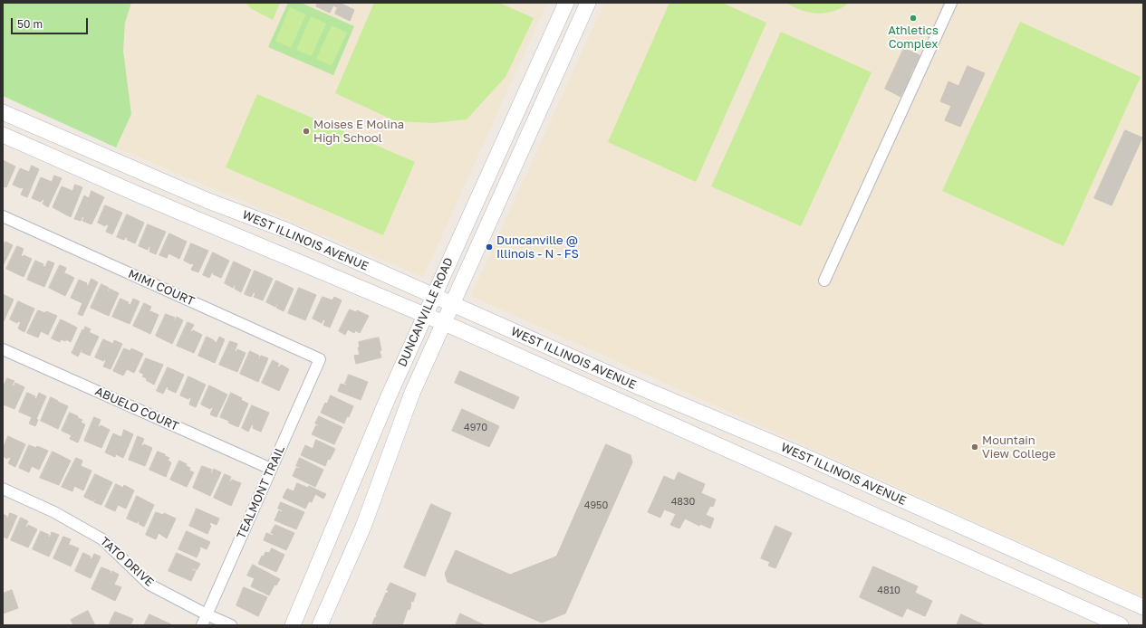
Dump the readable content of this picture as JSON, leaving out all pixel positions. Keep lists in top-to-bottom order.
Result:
{
  "streets": {
    "main road": ["WEST ILLINOIS AVENUE", "DUNCANVILLE ROAD"],
    "street": [
      "MIMI COURT",
      "ABUELO COURT",
      "TEALMONT TRAIL",
      "TATO DRIVE"
    ]
  },
  "crossings": [
    ["WEST ILLINOIS AVENUE", "DUNCANVILLE ROAD"],
    ["MIMI COURT", "TEALMONT TRAIL"],
    ["ABUELO COURT", "TEALMONT TRAIL"],
    ["TEALMONT TRAIL", "TATO DRIVE"]
  ],
  "places": [
    "Athletics Complex",
    "Moises E Molina High School",
    "Duncanville @ Illinois - N - FS",
    "Mountain View College"
  ],
  "house_numbers": [
    "4970",
    "4830",
    "4950",
    "4810"
  ],
  "scale_bar": "50 m"
}
